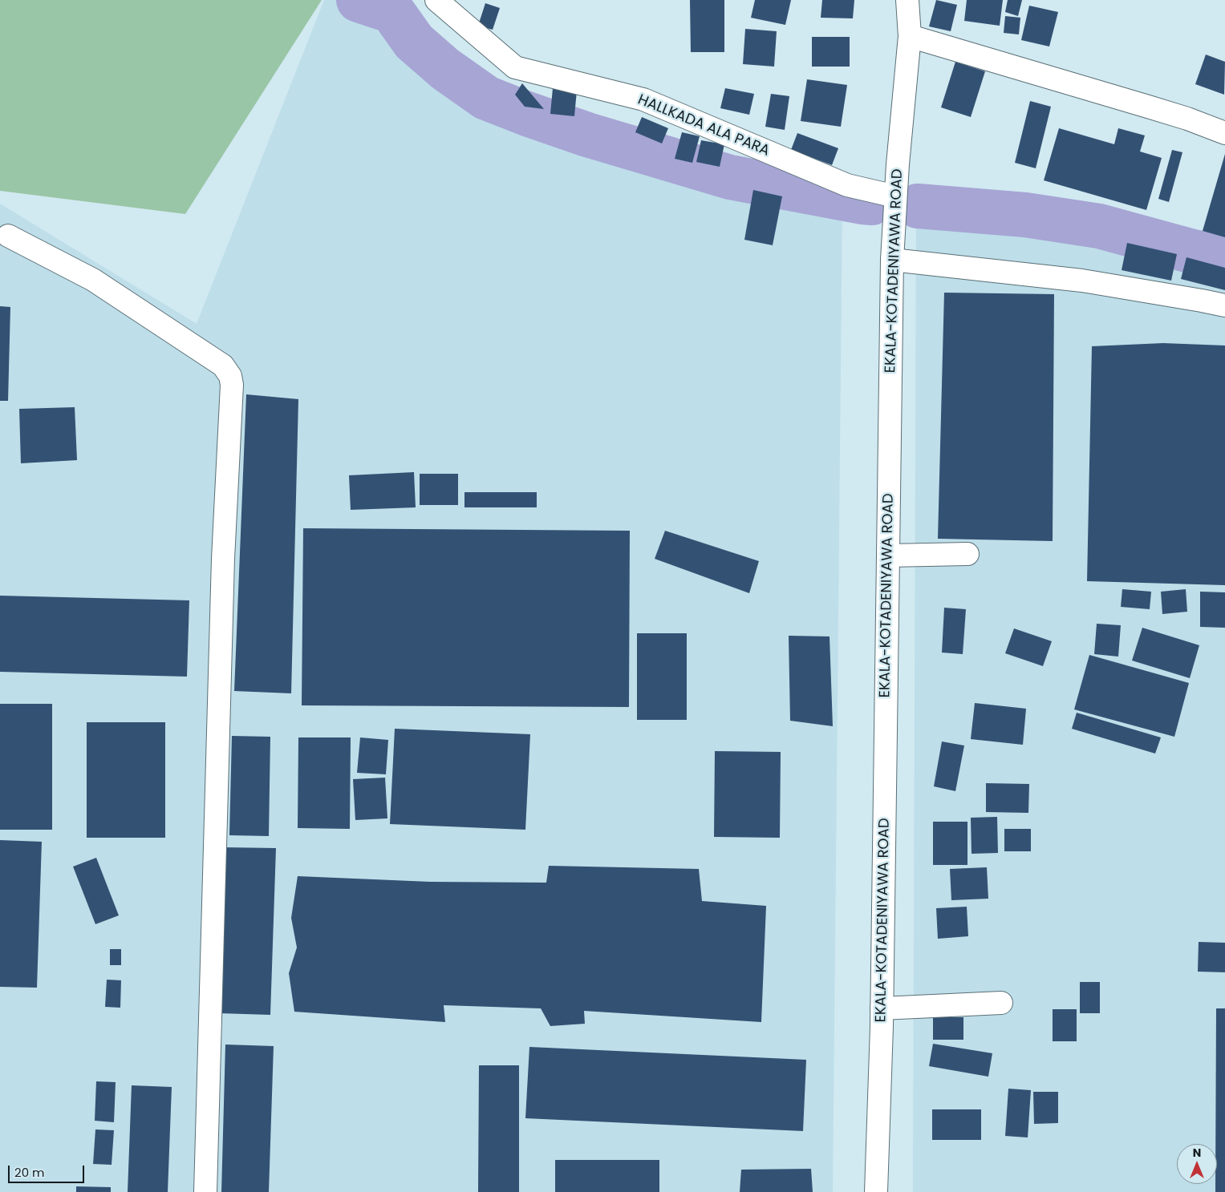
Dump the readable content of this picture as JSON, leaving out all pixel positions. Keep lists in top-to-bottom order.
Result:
{
  "streets": {
    "main road": ["HALLKADA ALA PARA", "EKALA-KOTADENIYAWA ROAD"]
  },
  "crossings": [
    ["HALLKADA ALA PARA", "EKALA-KOTADENIYAWA ROAD"]
  ],
  "scale_bar": "20 m",
  "north": "top"
}
